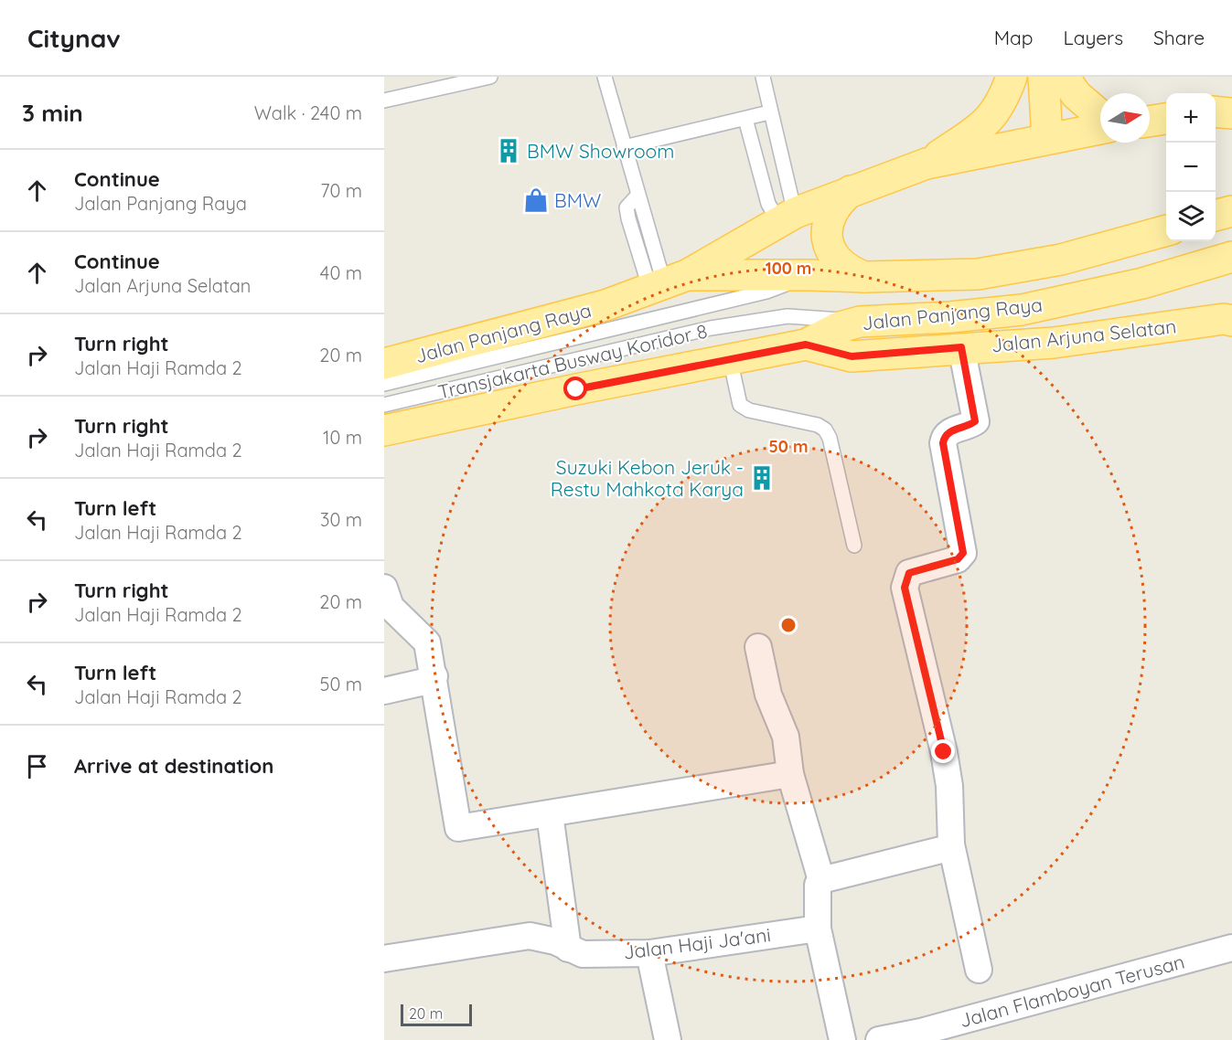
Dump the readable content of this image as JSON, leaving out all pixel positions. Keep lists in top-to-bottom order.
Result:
{
  "streets": {
    "main road": ["Jalan Panjang Raya", "Jalan Arjuna Selatan"],
    "street": ["Jalan Haji Ja'ani", "Jalan Flamboyan Terusan"],
    "lane": ["Transjakarta Busway Koridor 8"]
  },
  "crossings": [
    ["Jalan Panjang Raya", "Jalan Arjuna Selatan"],
    ["Jalan Panjang Raya", "Transjakarta Busway Koridor 8"]
  ],
  "places": {
    "building": ["BMW Showroom", "Suzuki Kebon Jeruk - Restu Mahkota Karya"],
    "shop": ["BMW"]
  },
  "scale_bar": "20 m",
  "north": "right",
  "page": {
    "header": "Citynav",
    "nav": ["Map", "Layers", "Share"],
    "heading": ["3 min", "Walk · 240 m"],
    "map_buttons": ["+", "−"],
    "list": [
      ["Continue", "Jalan Panjang Raya", "70 m"],
      ["Continue", "Jalan Arjuna Selatan", "40 m"],
      ["Turn right", "Jalan Haji Ramda 2", "20 m"],
      ["Turn right", "Jalan Haji Ramda 2", "10 m"],
      ["Turn left", "Jalan Haji Ramda 2", "30 m"],
      ["Turn right", "Jalan Haji Ramda 2", "20 m"],
      ["Turn left", "Jalan Haji Ramda 2", "50 m"],
      "Arrive at destination"
    ],
    "scale": "20 m"
  },
  "rings": ["100 m", "50 m"]
}
